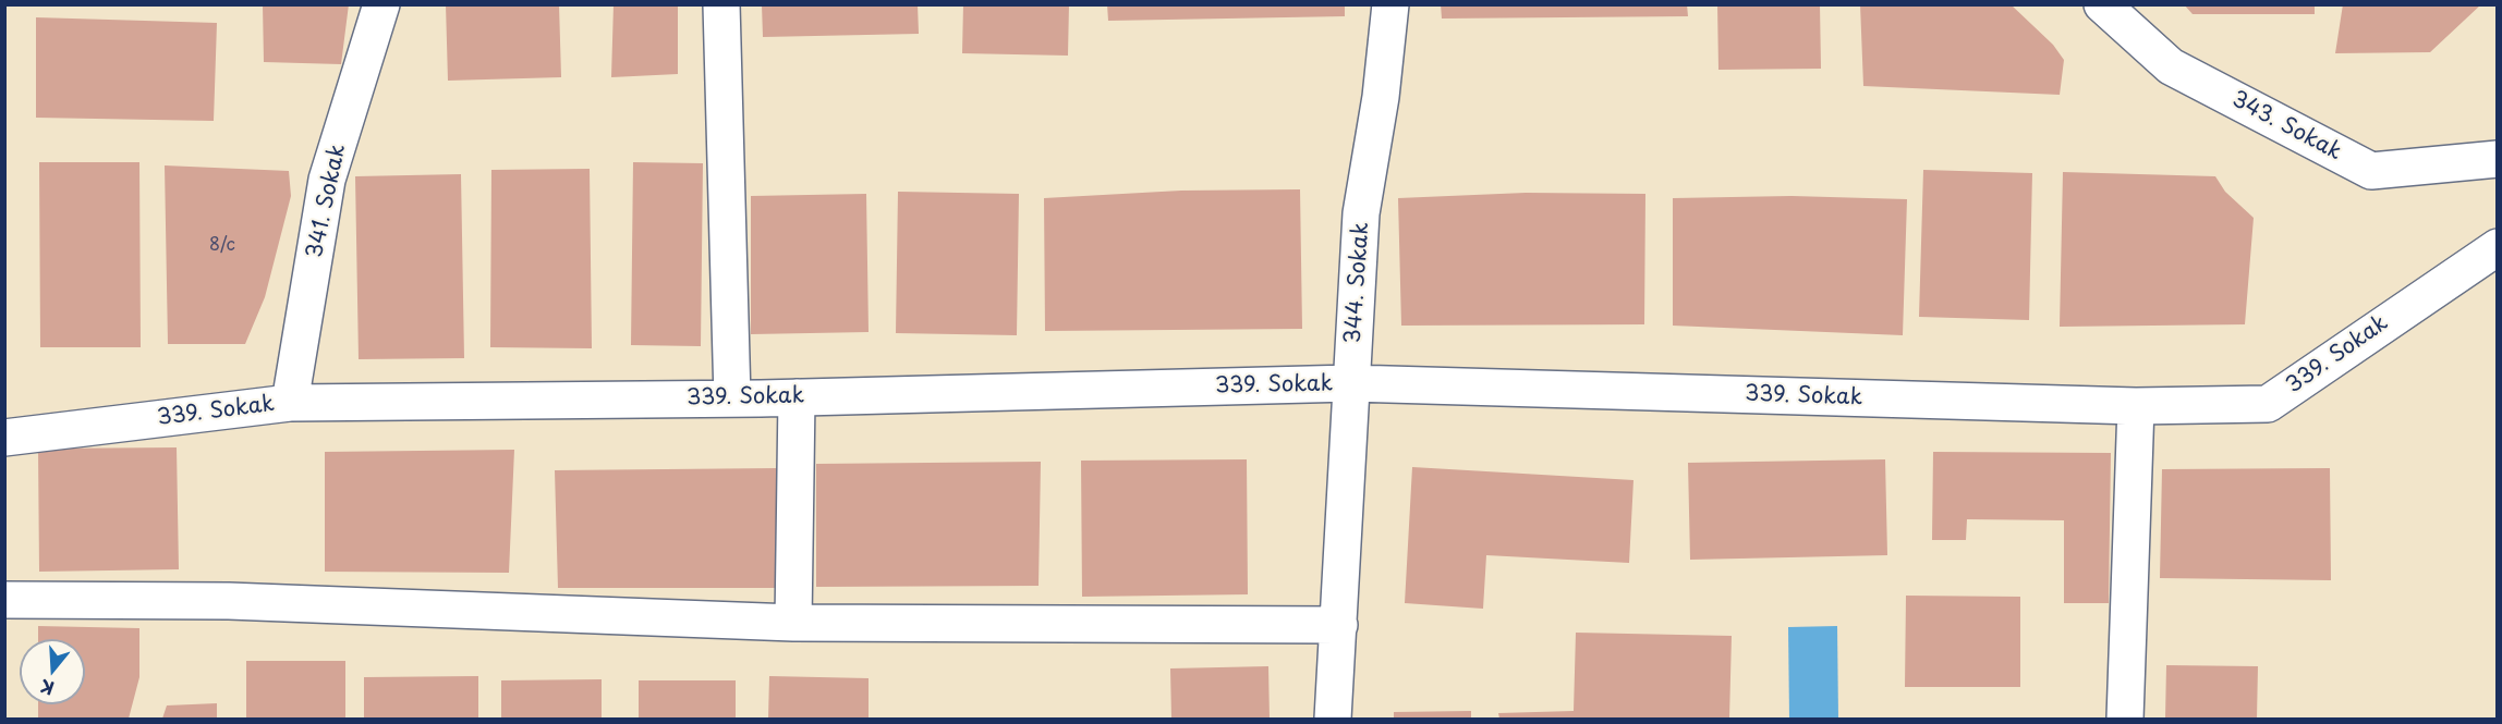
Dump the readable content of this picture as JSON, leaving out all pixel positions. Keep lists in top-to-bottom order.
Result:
{
  "streets": {
    "street": [
      "343. Sokak",
      "341. Sokak",
      "344. Sokak",
      "339. Sokak"
    ]
  },
  "crossings": [
    ["341. Sokak", "339. Sokak"],
    ["344. Sokak", "339. Sokak"]
  ],
  "house_numbers": ["8/c"],
  "north": "bottom"
}
